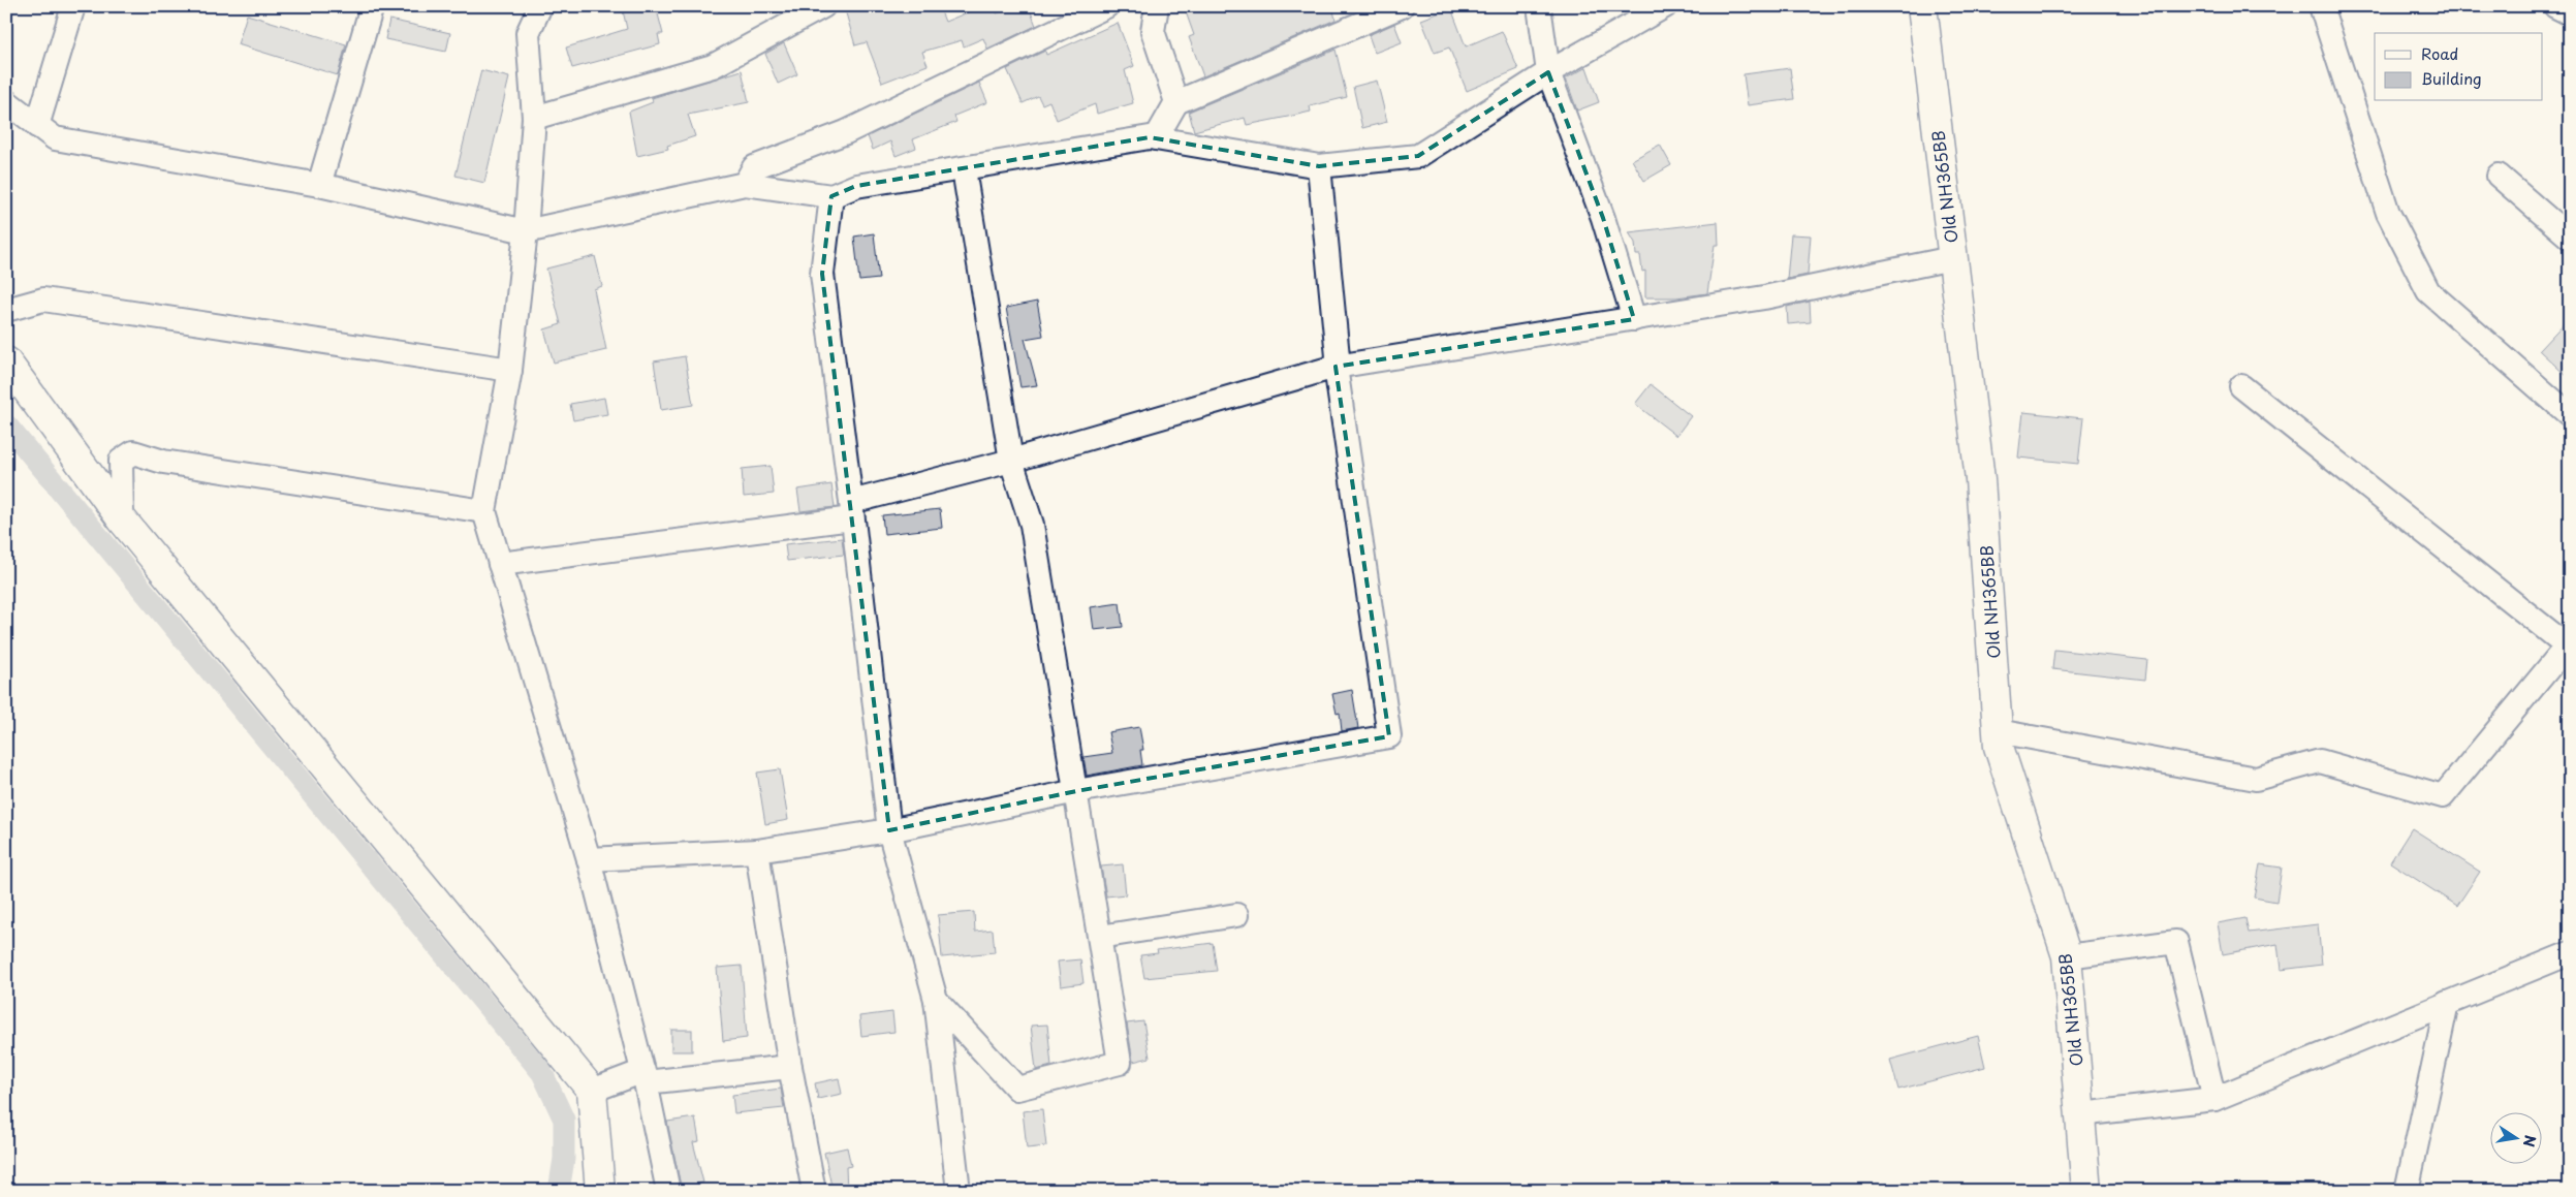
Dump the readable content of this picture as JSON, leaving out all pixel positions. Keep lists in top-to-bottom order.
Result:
{
  "streets": {
    "main road": ["Old NH365BB"]
  },
  "legend": ["Road", "Building"],
  "north": "right"
}
